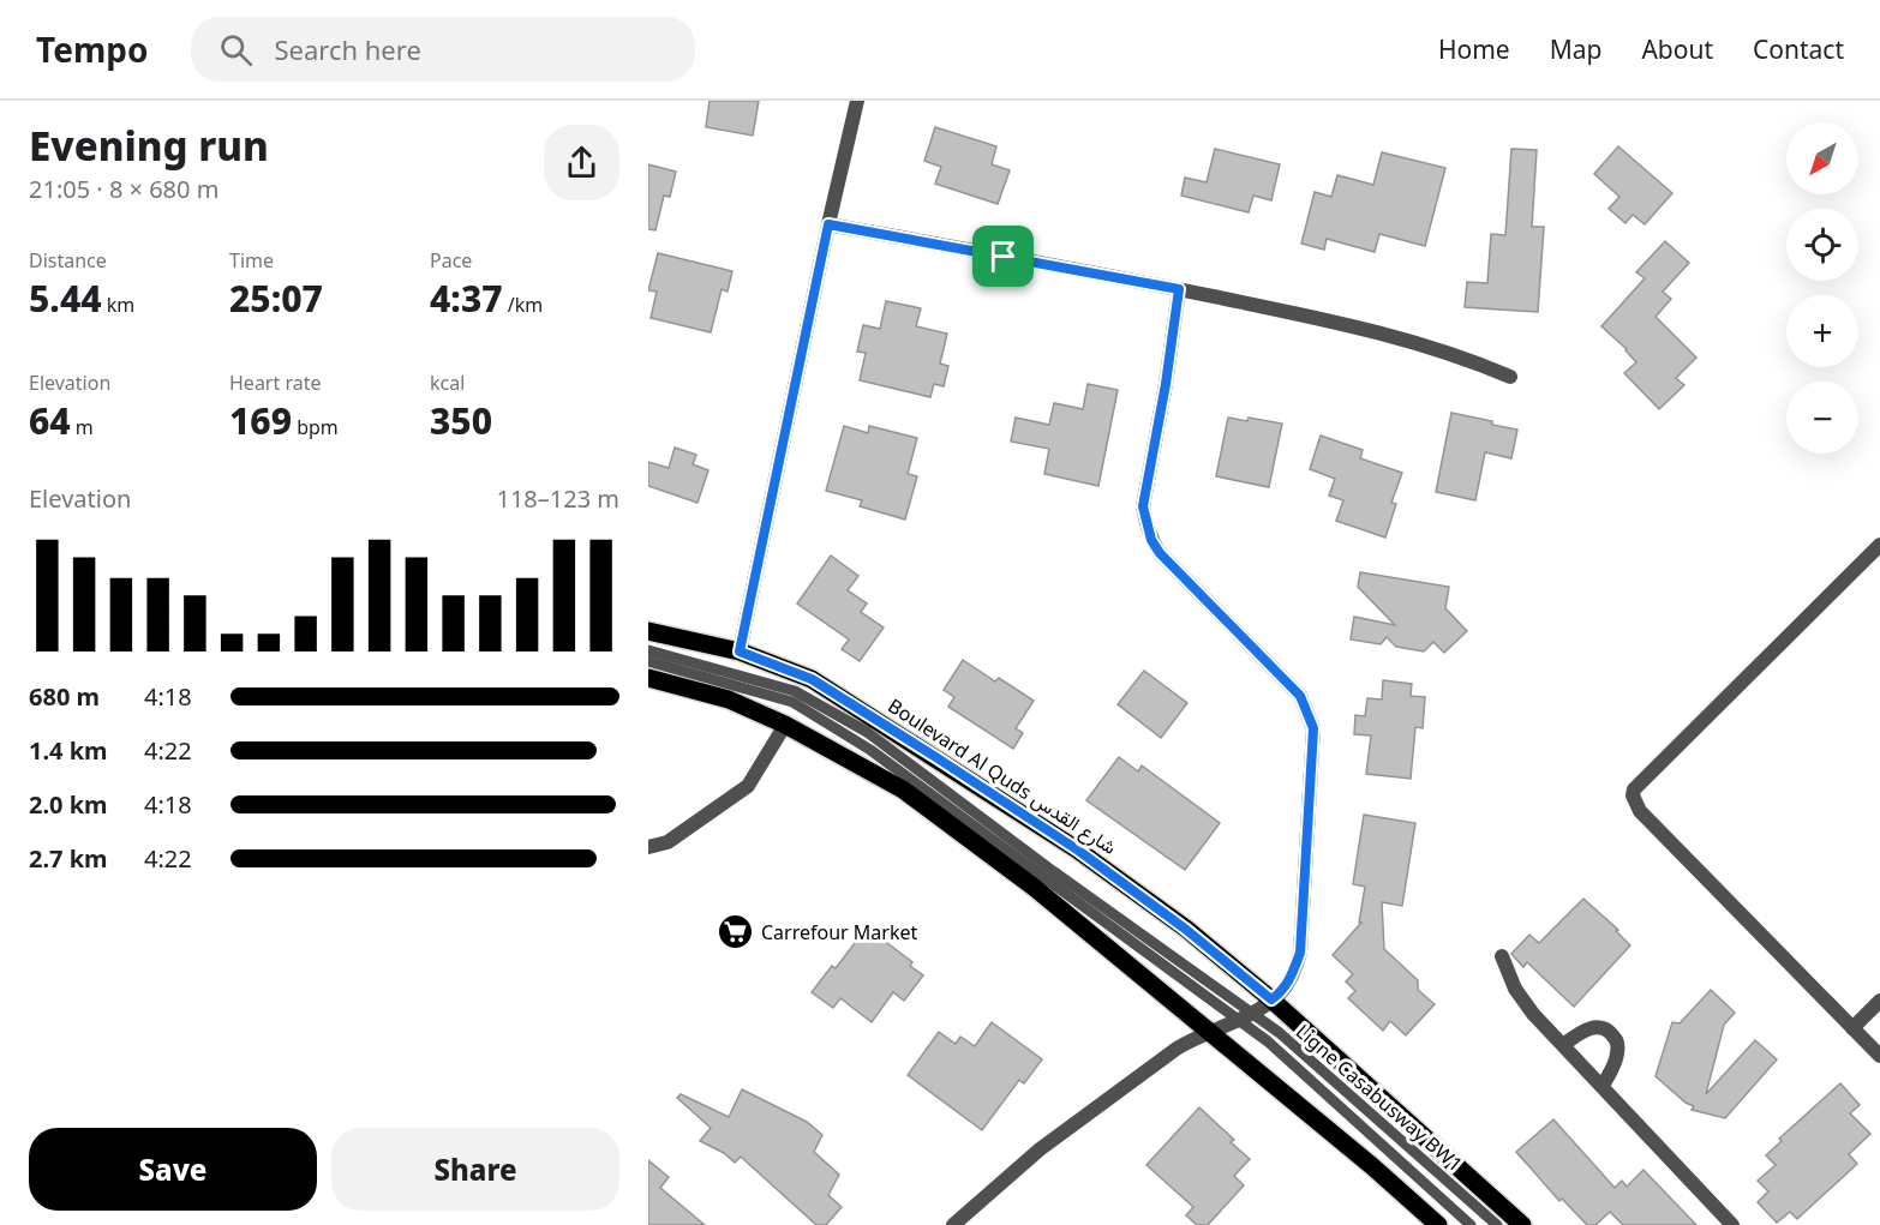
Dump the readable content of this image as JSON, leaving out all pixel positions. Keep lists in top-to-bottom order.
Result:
{
  "streets": {
    "main road": ["Boulevard Al Quds شارع القدس"],
    "lane": ["Ligne Casabusway BW1"]
  },
  "places": {
    "supermarket": ["Carrefour Market"]
  },
  "north": "bottom left",
  "page": {
    "header": "Tempo",
    "search": "Search here",
    "nav": [
      "Home",
      "Map",
      "About",
      "Contact"
    ],
    "heading": ["Evening run", "21:05 · 8 × 680 m"],
    "map_buttons": ["+", "−"],
    "stats": [
      ["Distance", "5.44 km"],
      ["Time", "25:07"],
      ["Pace", "4:37 /km"],
      ["Elevation", "64 m"],
      ["Heart rate", "169 bpm"],
      ["kcal", "350"]
    ],
    "chart": ["Elevation", "118–123 m"],
    "list": [
      {
        "name": "680 m",
        "note": "4:18"
      },
      {
        "name": "1.4 km",
        "note": "4:22"
      },
      {
        "name": "2.0 km",
        "note": "4:18"
      },
      {
        "name": "2.7 km",
        "note": "4:22"
      }
    ],
    "buttons": ["Save", "Share"]
  }
}
